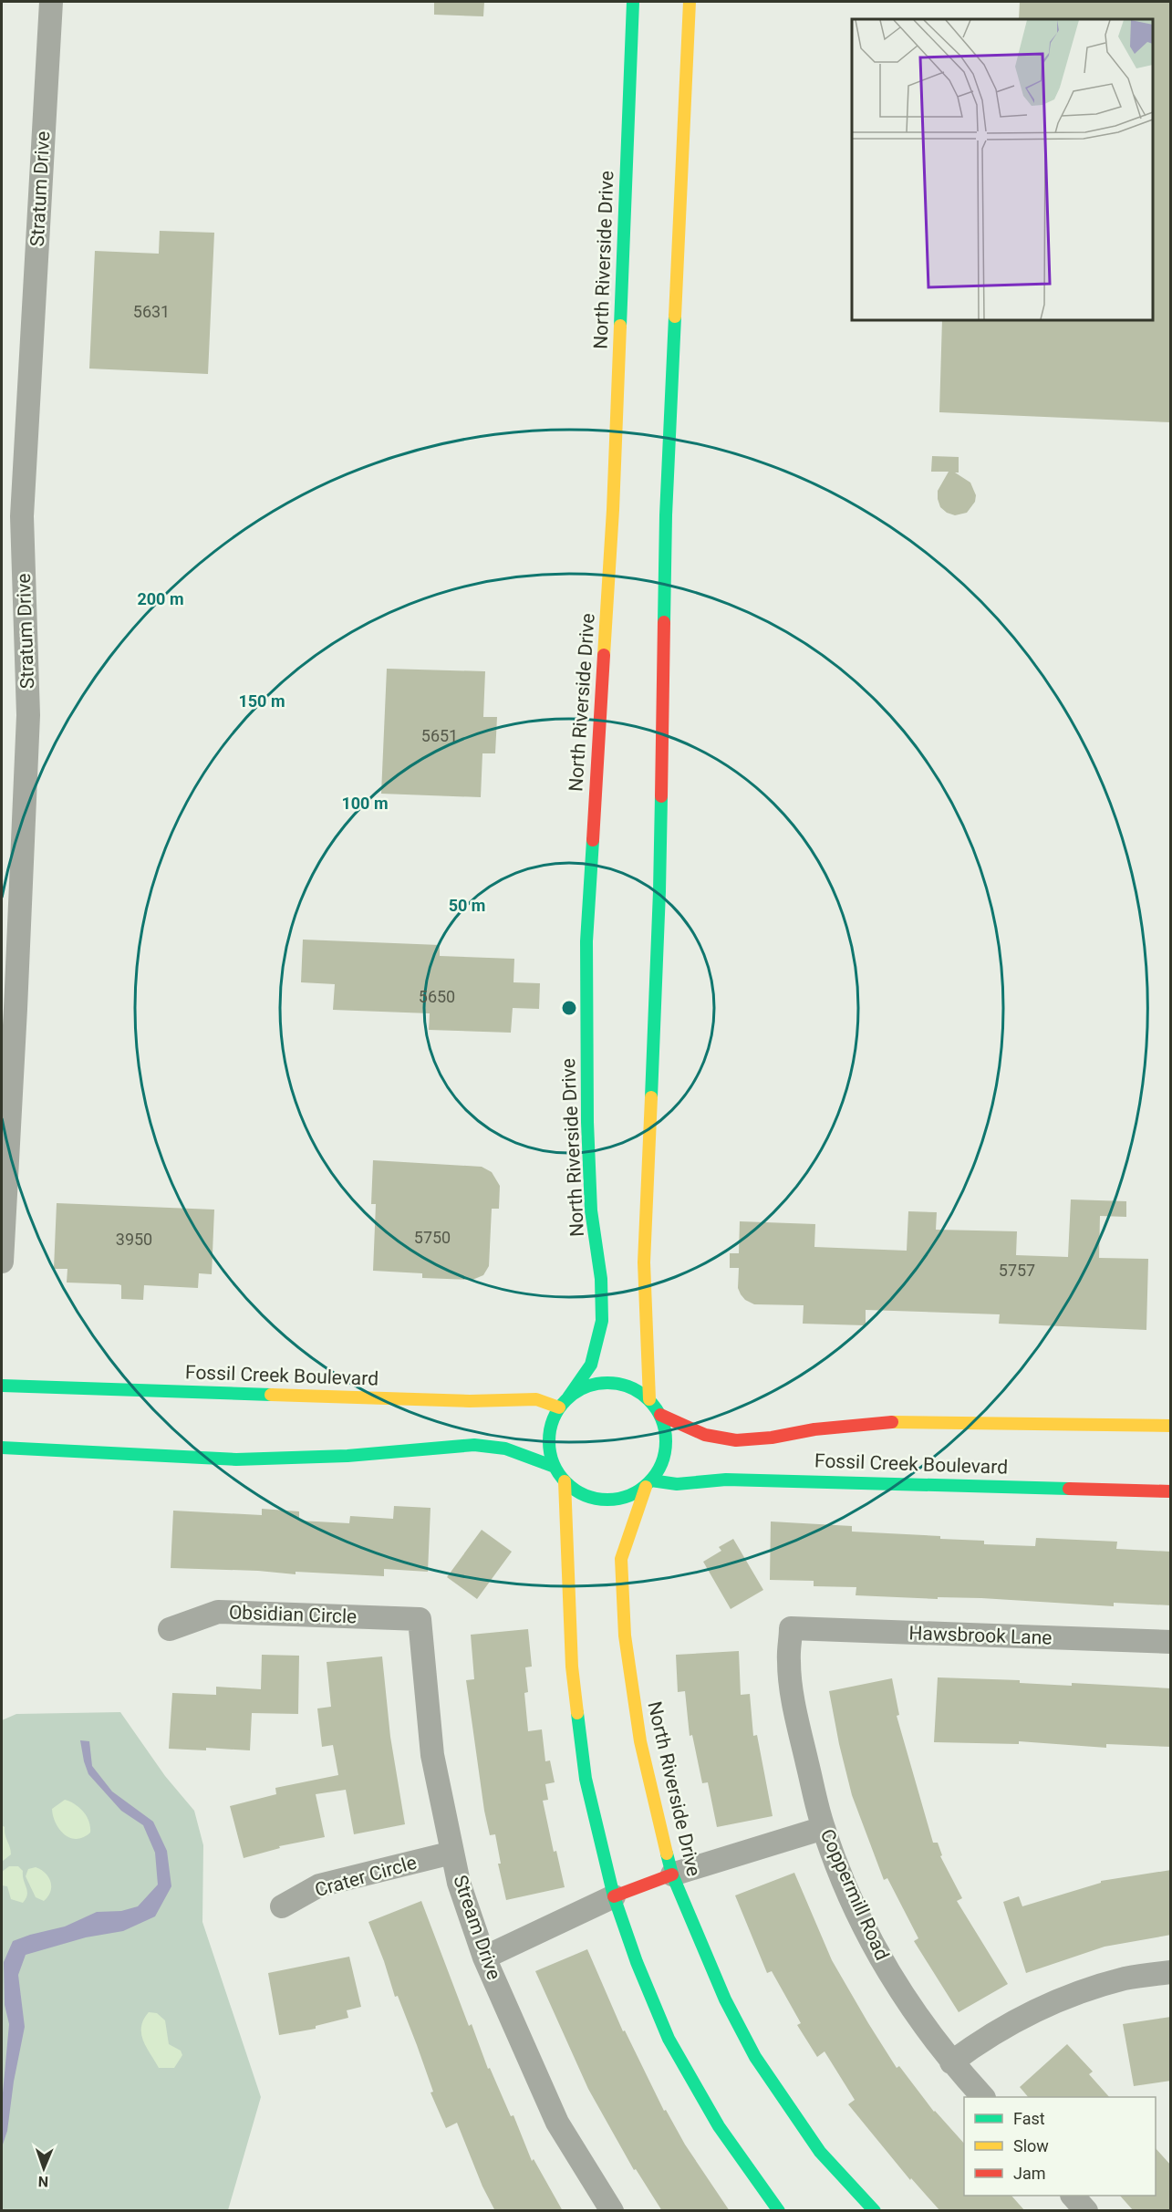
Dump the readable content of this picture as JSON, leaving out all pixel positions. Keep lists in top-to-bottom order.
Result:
{
  "streets": {
    "main road": ["North Riverside Drive", "Fossil Creek Boulevard"],
    "street": [
      "Stratum Drive",
      "Obsidian Circle",
      "Hawsbrook Lane",
      "Crater Circle",
      "Coppermill Road",
      "Stream Drive"
    ]
  },
  "crossings": [
    ["North Riverside Drive", "Fossil Creek Boulevard"],
    ["Obsidian Circle", "Stream Drive"],
    ["Hawsbrook Lane", "Coppermill Road"],
    ["Crater Circle", "Stream Drive"]
  ],
  "house_numbers": [
    "5631",
    "5651",
    "5650",
    "5750",
    "3950",
    "5757"
  ],
  "legend": ["Fast", "Slow", "Jam"],
  "north": "bottom",
  "rings": [
    "200 m",
    "150 m",
    "100 m",
    "50 m"
  ]
}
